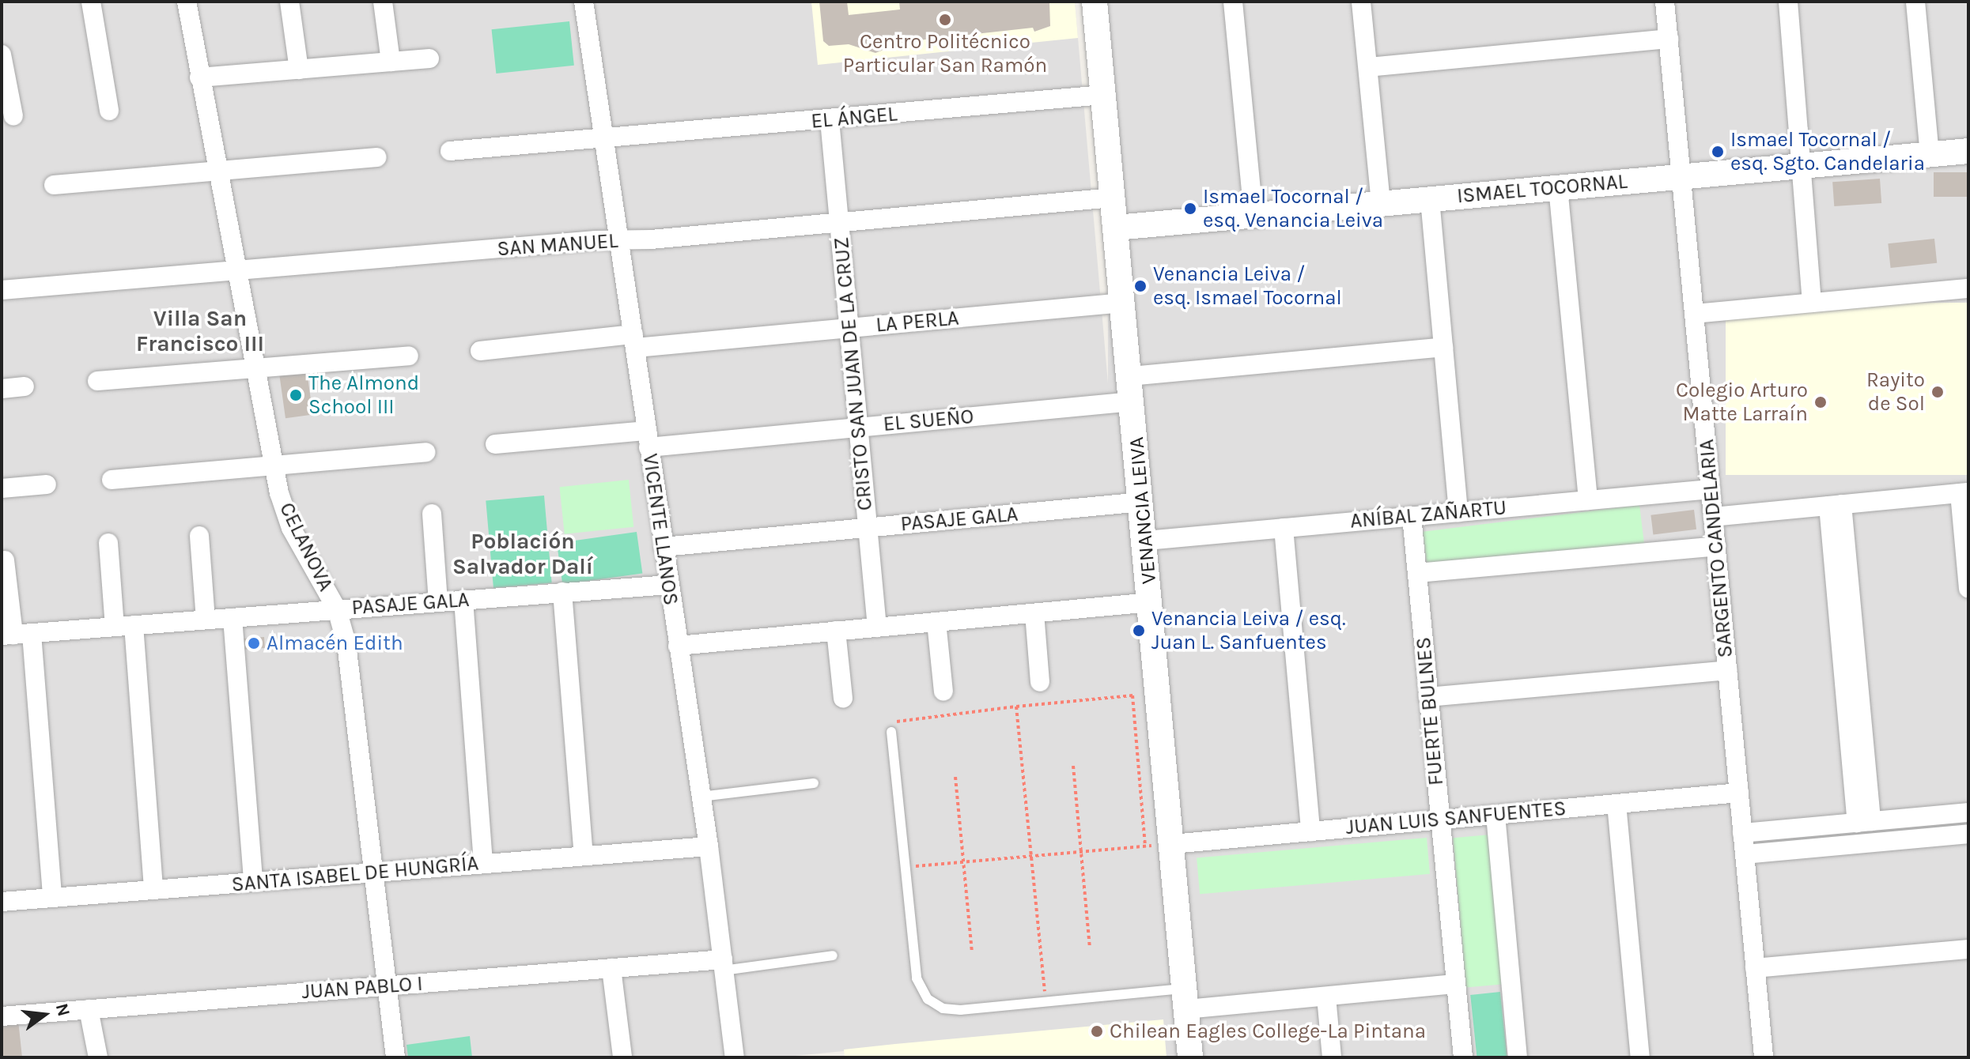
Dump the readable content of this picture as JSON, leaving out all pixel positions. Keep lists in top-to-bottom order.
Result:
{
  "streets": {
    "street": [
      "EL ÁNGEL",
      "ISMAEL TOCORNAL",
      "SAN MANUEL",
      "LA PERLA",
      "CRISTO SAN JUAN DE LA CRUZ",
      "EL SUEÑO",
      "VENANCIA LEIVA",
      "ANÍBAL ZAÑARTU",
      "PASAJE GALA",
      "VICENTE LLANOS",
      "CELANOVA",
      "SARGENTO CANDELARIA",
      "FUERTE BULNES",
      "JUAN LUIS SANFUENTES",
      "SANTA ISABEL DE HUNGRÍA",
      "JUAN PABLO I"
    ]
  },
  "crossings": [
    ["EL ÁNGEL", "CRISTO SAN JUAN DE LA CRUZ"],
    ["EL ÁNGEL", "VENANCIA LEIVA"],
    ["EL ÁNGEL", "VICENTE LLANOS"],
    ["ISMAEL TOCORNAL", "VENANCIA LEIVA"],
    ["ISMAEL TOCORNAL", "SARGENTO CANDELARIA"],
    ["SAN MANUEL", "CRISTO SAN JUAN DE LA CRUZ"],
    ["SAN MANUEL", "VENANCIA LEIVA"],
    ["SAN MANUEL", "VICENTE LLANOS"],
    ["SAN MANUEL", "CELANOVA"],
    ["LA PERLA", "CRISTO SAN JUAN DE LA CRUZ"],
    ["LA PERLA", "VENANCIA LEIVA"],
    ["LA PERLA", "VICENTE LLANOS"],
    ["CRISTO SAN JUAN DE LA CRUZ", "EL SUEÑO"],
    ["CRISTO SAN JUAN DE LA CRUZ", "PASAJE GALA"],
    ["EL SUEÑO", "VENANCIA LEIVA"],
    ["EL SUEÑO", "VICENTE LLANOS"],
    ["VENANCIA LEIVA", "ANÍBAL ZAÑARTU"],
    ["VENANCIA LEIVA", "PASAJE GALA"],
    ["VENANCIA LEIVA", "JUAN LUIS SANFUENTES"],
    ["ANÍBAL ZAÑARTU", "SARGENTO CANDELARIA"],
    ["ANÍBAL ZAÑARTU", "FUERTE BULNES"],
    ["PASAJE GALA", "VICENTE LLANOS"],
    ["PASAJE GALA", "CELANOVA"],
    ["VICENTE LLANOS", "SANTA ISABEL DE HUNGRÍA"],
    ["VICENTE LLANOS", "JUAN PABLO I"],
    ["CELANOVA", "SANTA ISABEL DE HUNGRÍA"],
    ["CELANOVA", "JUAN PABLO I"],
    ["SARGENTO CANDELARIA", "JUAN LUIS SANFUENTES"],
    ["FUERTE BULNES", "JUAN LUIS SANFUENTES"]
  ],
  "districts": ["Villa San Francisco III", "Población Salvador Dalí"],
  "places": [
    "Centro Politécnico Particular San Ramón",
    "Ismael Tocornal / esq. Sgto. Candelaria",
    "Ismael Tocornal / esq. Venancia Leiva",
    "Venancia Leiva / esq. Ismael Tocornal",
    "Rayito de Sol",
    "The Almond School III",
    "Colegio Arturo Matte Larraín",
    "Venancia Leiva / esq. Juan L. Sanfuentes",
    "Almacén Edith",
    "Chilean Eagles College-La Pintana"
  ],
  "north": "right"
}
